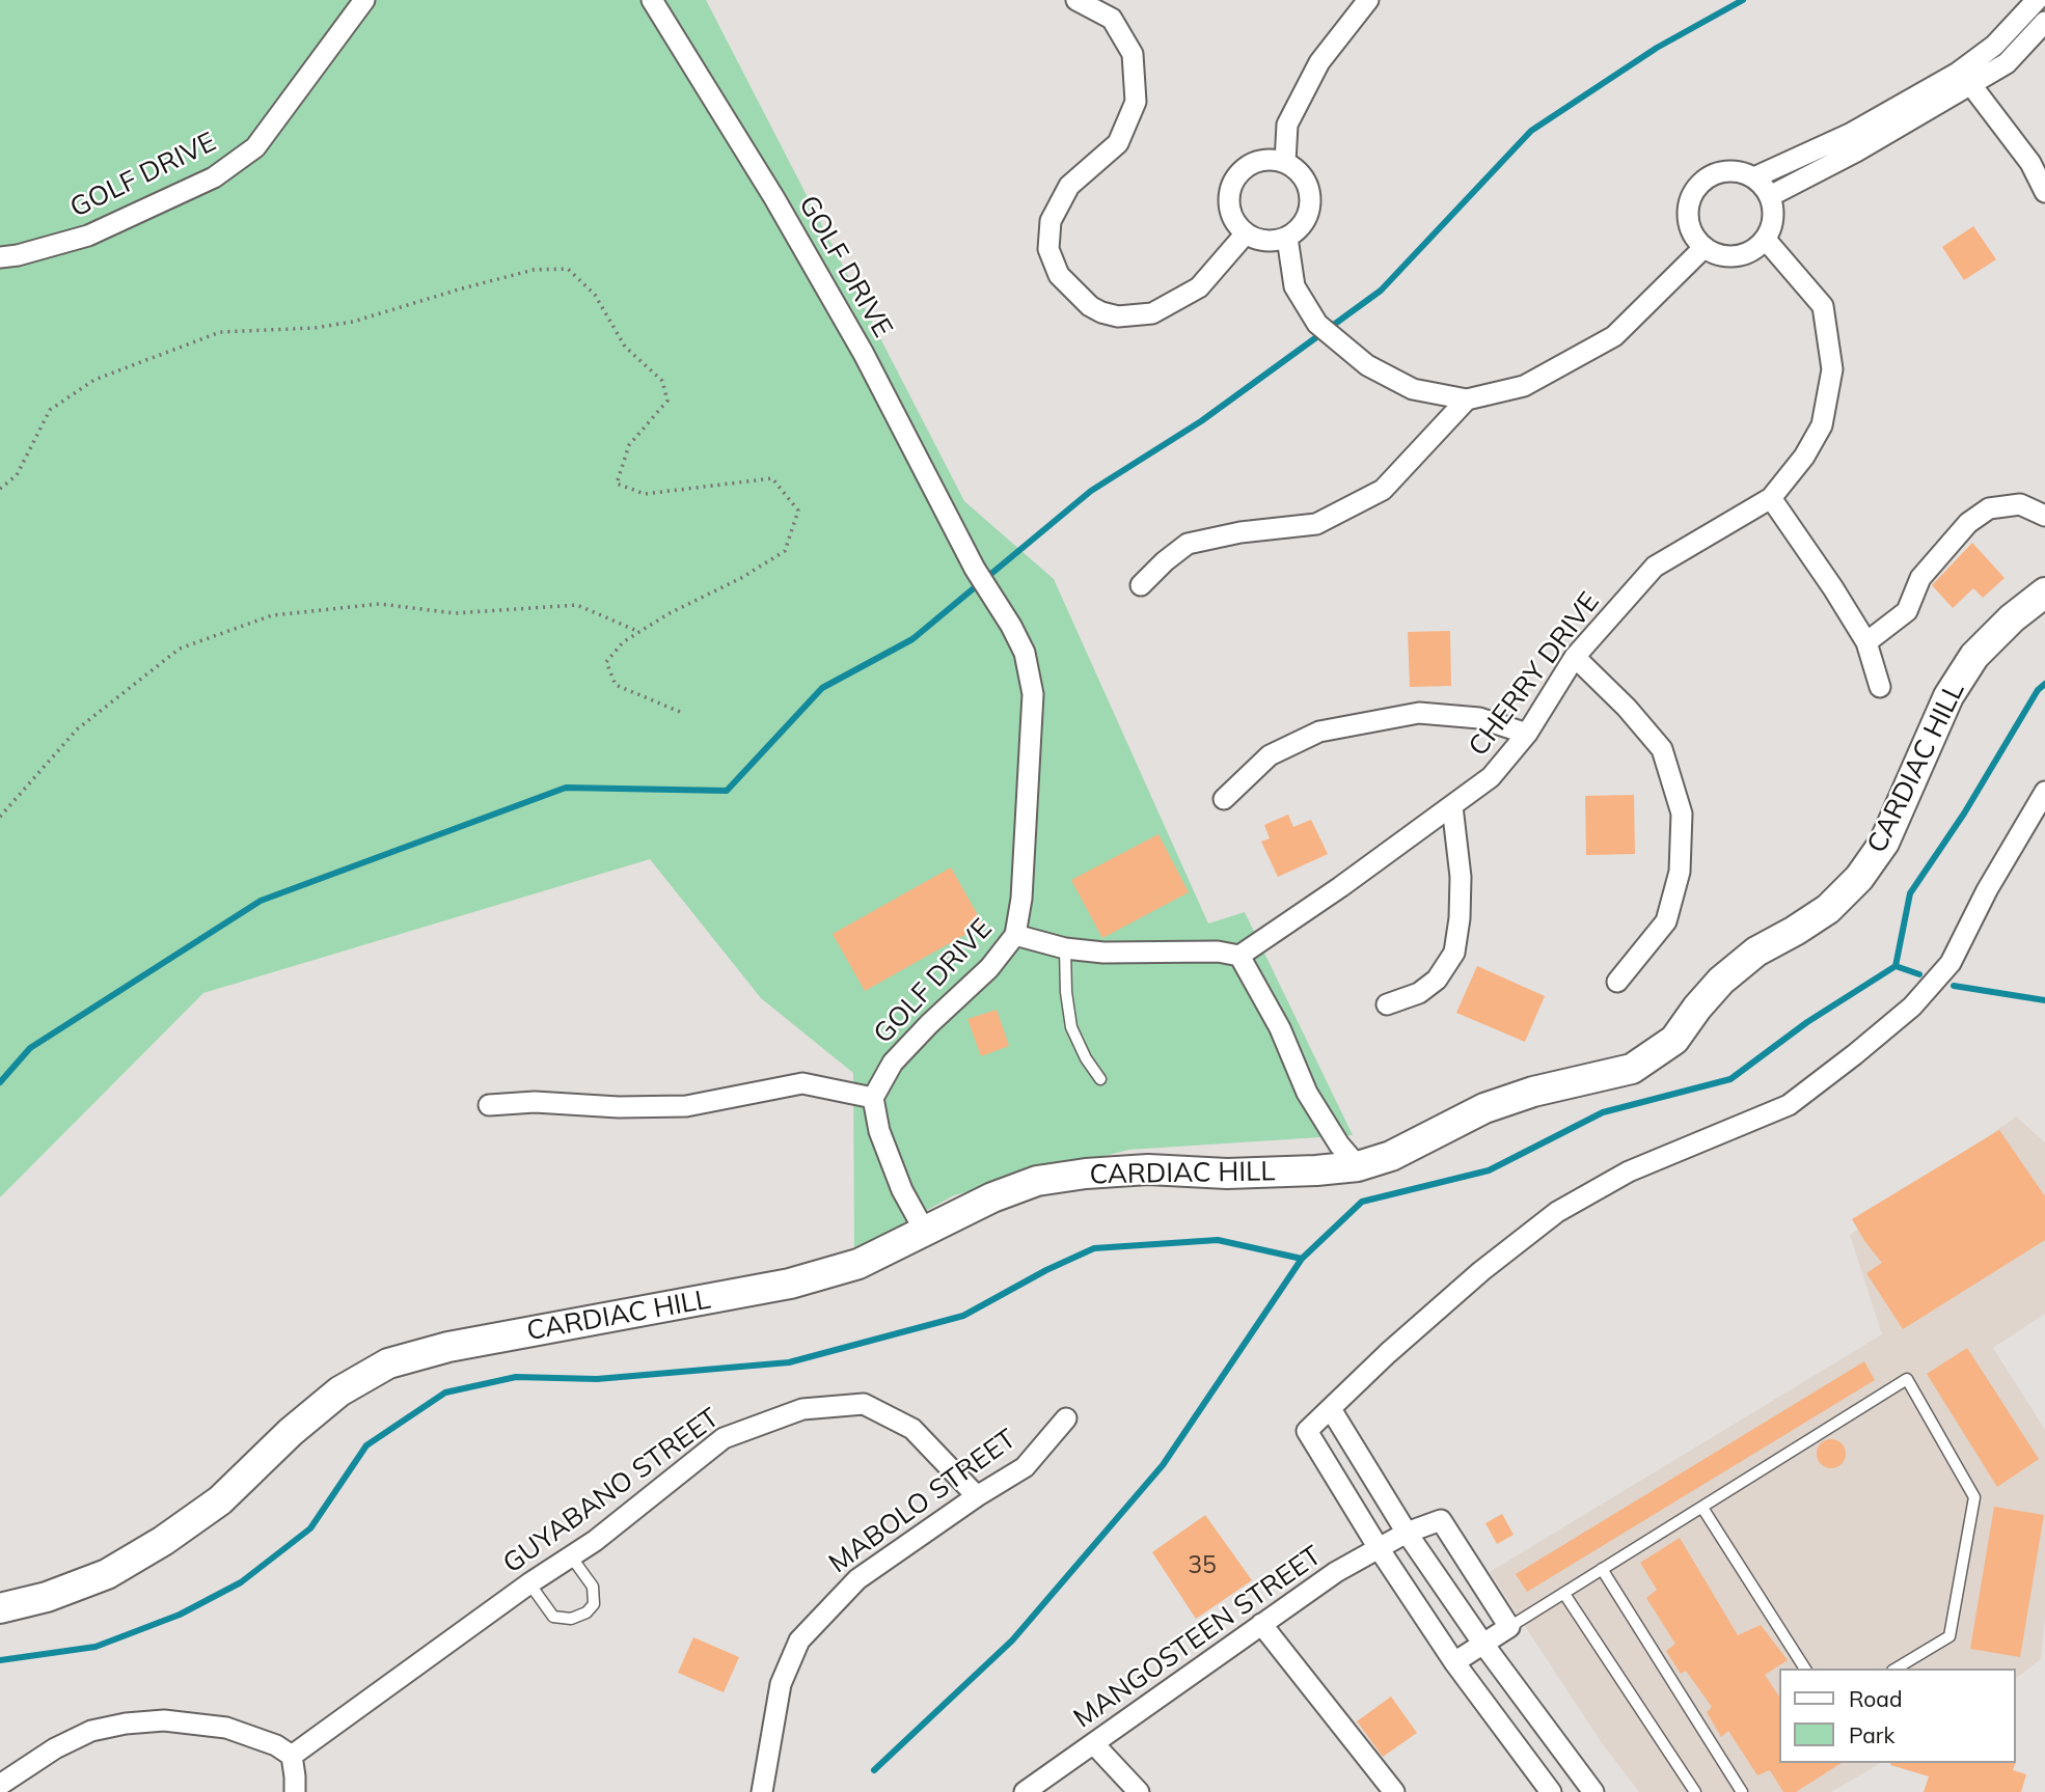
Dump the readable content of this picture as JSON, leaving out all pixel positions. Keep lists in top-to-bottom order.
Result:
{
  "streets": {
    "main road": ["CARDIAC HILL"],
    "street": [
      "GOLF DRIVE",
      "CHERRY DRIVE",
      "GUYABANO STREET",
      "MABOLO STREET",
      "MANGOSTEEN STREET"
    ]
  },
  "crossings": [
    ["GUYABANO STREET", "MABOLO STREET"]
  ],
  "house_numbers": ["35"],
  "legend": ["Road", "Park"]
}
